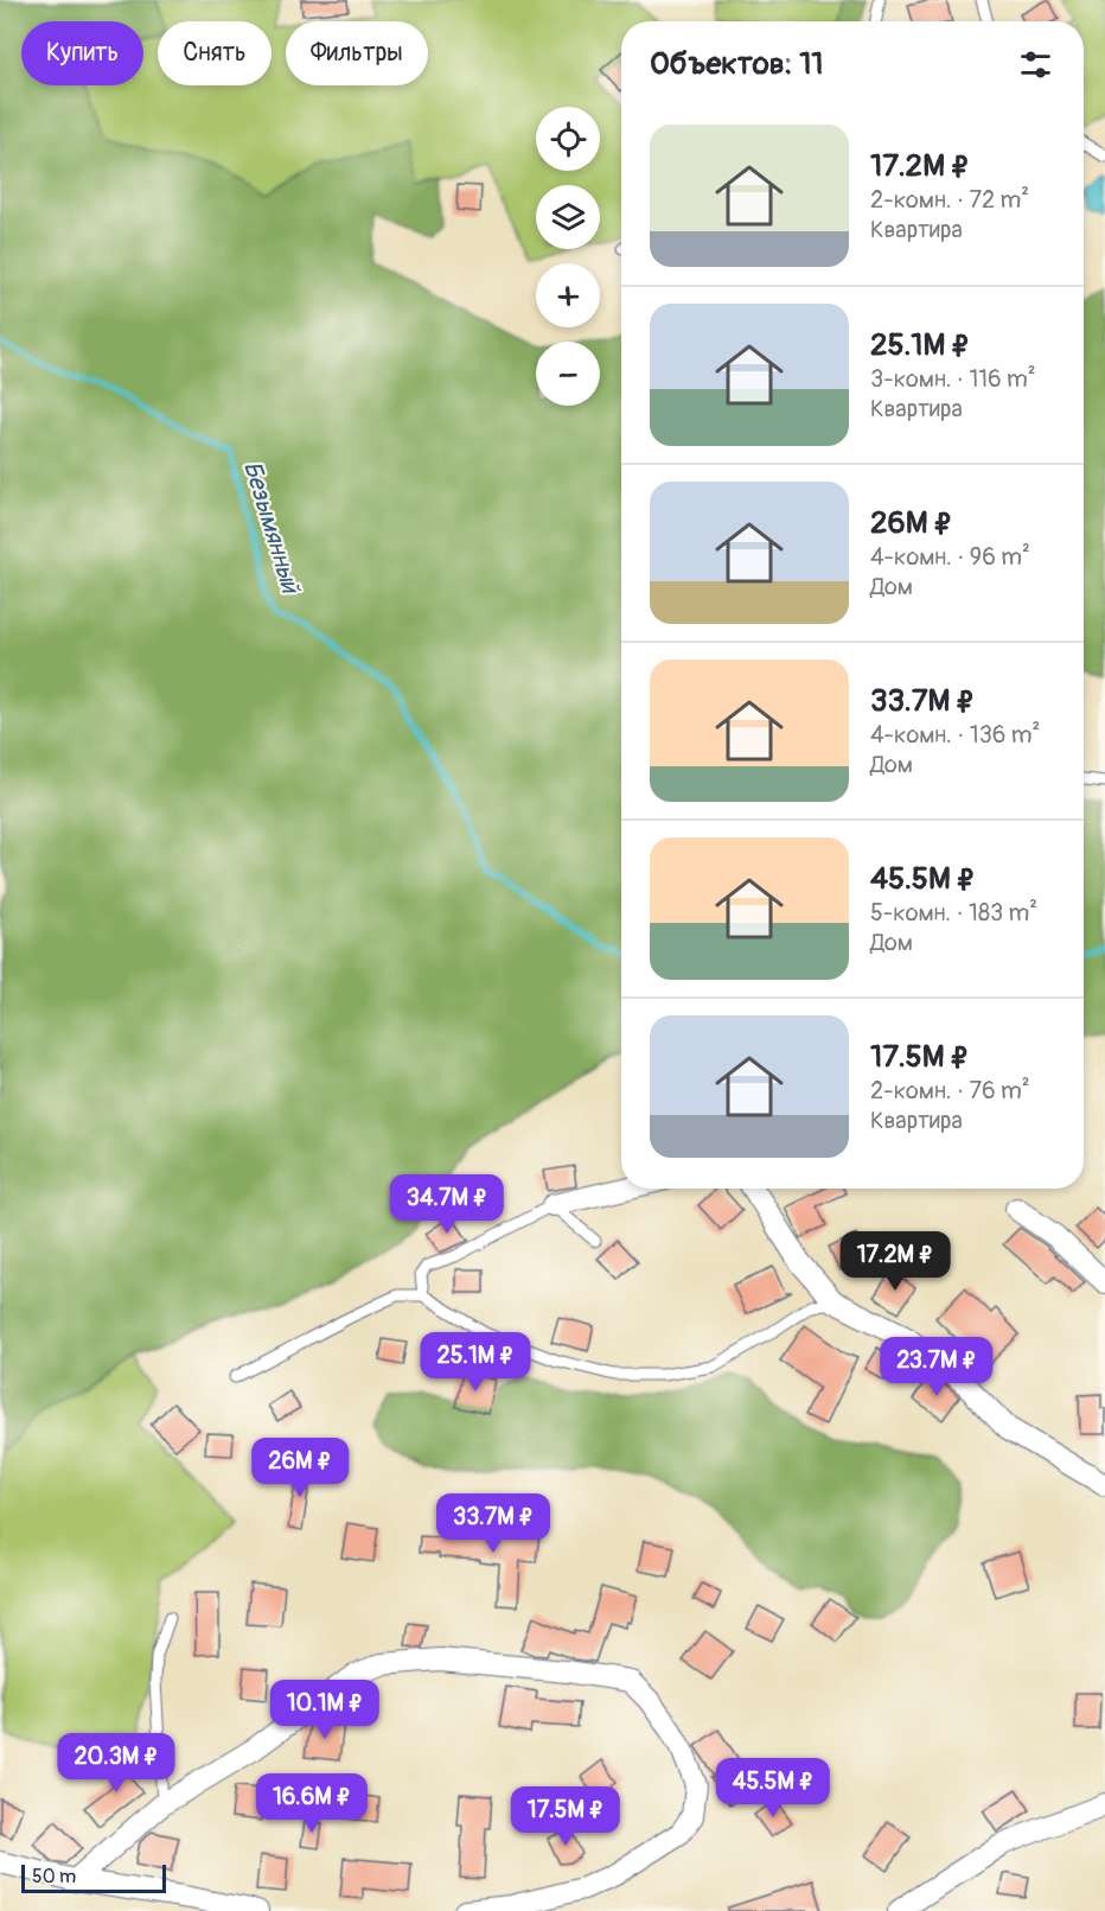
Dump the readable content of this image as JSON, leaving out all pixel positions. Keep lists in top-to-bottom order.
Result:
{
  "water": ["Безымянный"],
  "scale_bar": "50 m",
  "page": {
    "chip": ["Купить", "Снять", "Фильтры"],
    "heading": "Объектов: 11",
    "map_buttons": ["+", "−"],
    "list": [
      {
        "name": "17.2M ₽",
        "note": "2-комн. · 72 m² · Квартира"
      },
      {
        "name": "25.1M ₽",
        "note": "3-комн. · 116 m² · Квартира"
      },
      {
        "name": "26M ₽",
        "note": "4-комн. · 96 m² · Дом"
      },
      {
        "name": "33.7M ₽",
        "note": "4-комн. · 136 m² · Дом"
      },
      {
        "name": "45.5M ₽",
        "note": "5-комн. · 183 m² · Дом"
      },
      {
        "name": "17.5M ₽",
        "note": "2-комн. · 76 m² · Квартира"
      }
    ],
    "price": [
      "34.7M ₽",
      "17.2M ₽",
      "25.1M ₽",
      "23.7M ₽",
      "26M ₽",
      "33.7M ₽",
      "10.1M ₽",
      "20.3M ₽",
      "45.5M ₽",
      "16.6M ₽",
      "17.5M ₽"
    ],
    "scale": "50 m"
  }
}
